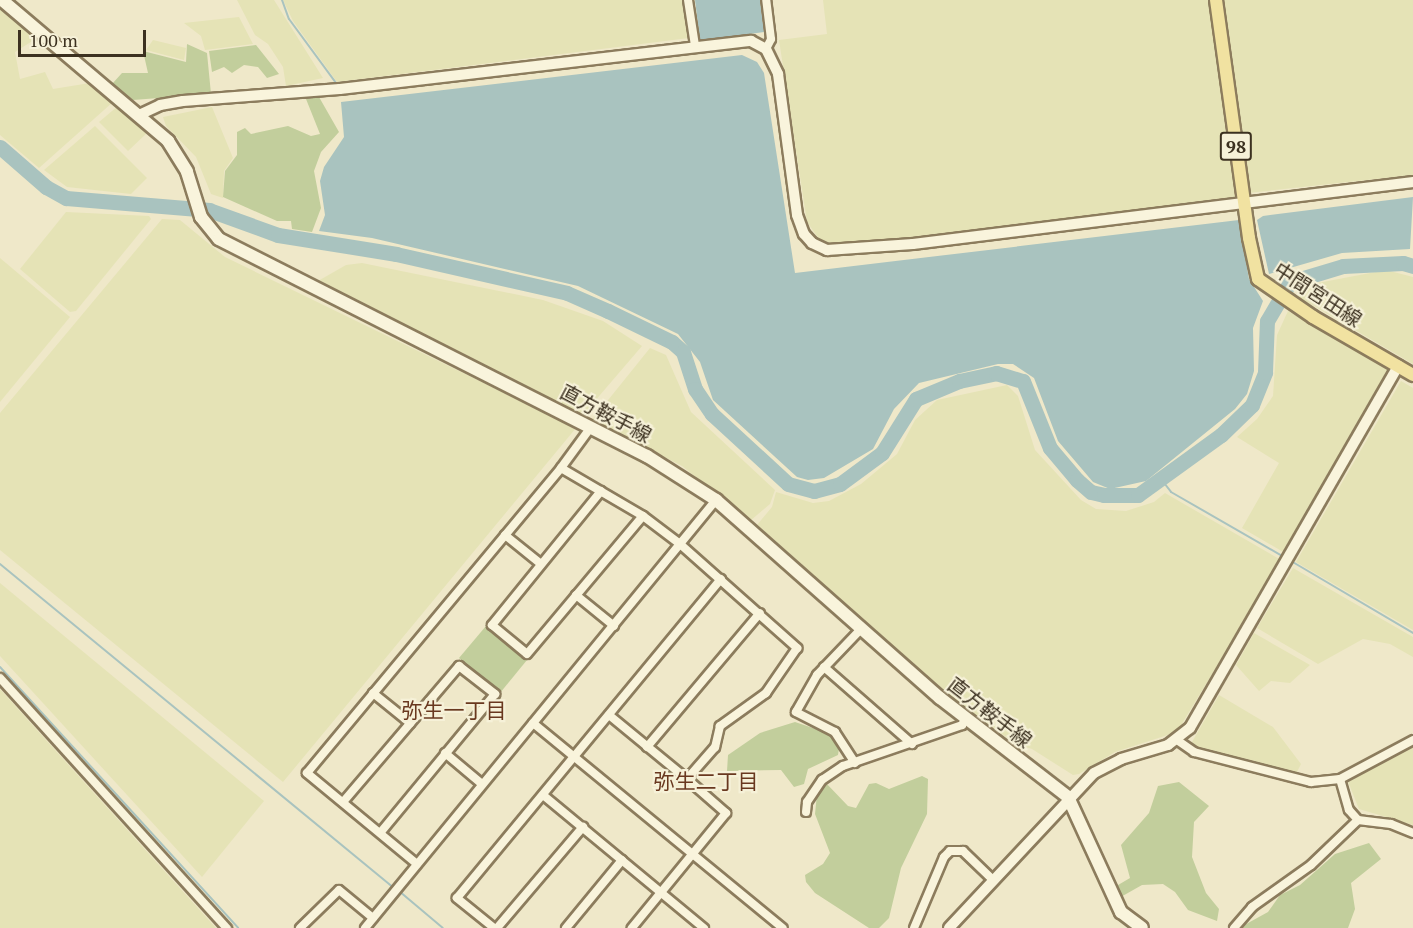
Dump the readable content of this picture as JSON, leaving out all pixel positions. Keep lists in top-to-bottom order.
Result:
{
  "streets": {
    "main road": ["98", "中間宮田線", "直方鞍手線"]
  },
  "districts": ["弥生一丁目", "弥生二丁目"],
  "scale_bar": "100 m"
}
